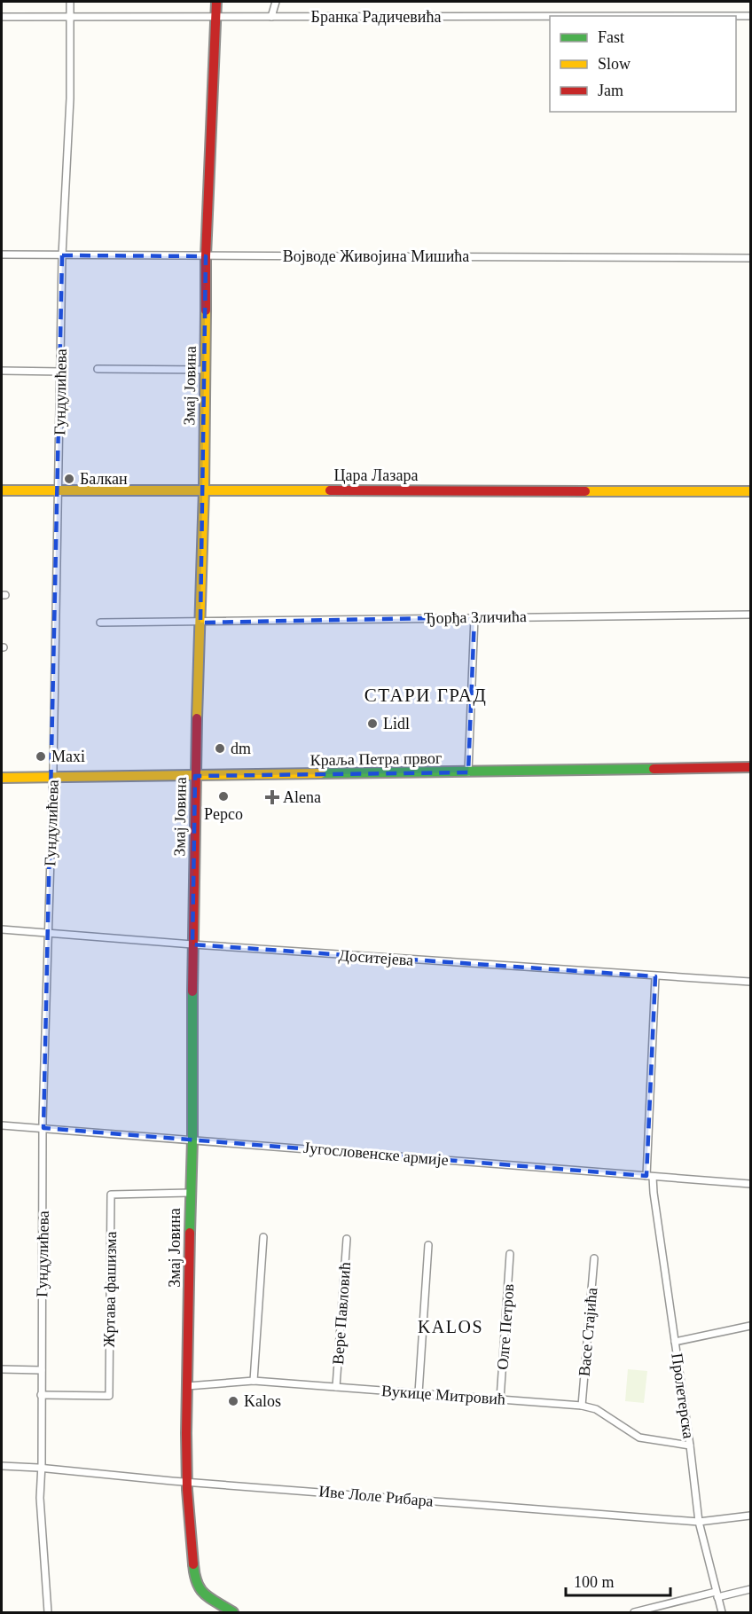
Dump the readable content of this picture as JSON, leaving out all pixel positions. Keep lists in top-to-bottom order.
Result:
{
  "streets": {
    "street": [
      "Бранка Радичевића",
      "Војводе Живојина Мишића",
      "Змај Јовина",
      "Гундулићева",
      "Цара Лазара",
      "Ђорђа Зличића",
      "Краља Петра првог",
      "Доситејева",
      "Југословенске армије",
      "Жртава фашизма",
      "Вере Павловић",
      "Олге Петров",
      "Васе Стајића",
      "Вукице Митровић",
      "Пролетерска",
      "Иве Лоле Рибара"
    ]
  },
  "crossings": [
    ["Бранка Радичевића", "Змај Јовина"],
    ["Бранка Радичевића", "Гундулићева"],
    ["Војводе Живојина Мишића", "Змај Јовина"],
    ["Војводе Живојина Мишића", "Гундулићева"],
    ["Змај Јовина", "Цара Лазара"],
    ["Змај Јовина", "Ђорђа Зличића"],
    ["Змај Јовина", "Краља Петра првог"],
    ["Змај Јовина", "Доситејева"],
    ["Змај Јовина", "Југословенске армије"],
    ["Змај Јовина", "Жртава фашизма"],
    ["Змај Јовина", "Вукице Митровић"],
    ["Змај Јовина", "Иве Лоле Рибара"],
    ["Гундулићева", "Цара Лазара"],
    ["Гундулићева", "Краља Петра првог"],
    ["Гундулићева", "Доситејева"],
    ["Гундулићева", "Југословенске армије"],
    ["Гундулићева", "Жртава фашизма"],
    ["Гундулићева", "Иве Лоле Рибара"],
    ["Доситејева", "Пролетерска"],
    ["Југословенске армије", "Пролетерска"],
    ["Вере Павловић", "Вукице Митровић"],
    ["Олге Петров", "Вукице Митровић"],
    ["Васе Стајића", "Вукице Митровић"],
    ["Вукице Митровић", "Пролетерска"],
    ["Пролетерска", "Иве Лоле Рибара"]
  ],
  "districts": ["СТАРИ ГРАД", "KALOS"],
  "places": {
    "other": [
      "Балкан",
      "Lidl",
      "dm",
      "Maxi",
      "Pepco",
      "Kalos"
    ],
    "health": ["Alena"]
  },
  "legend": ["Fast", "Slow", "Jam"],
  "scale_bar": "100 m"
}
